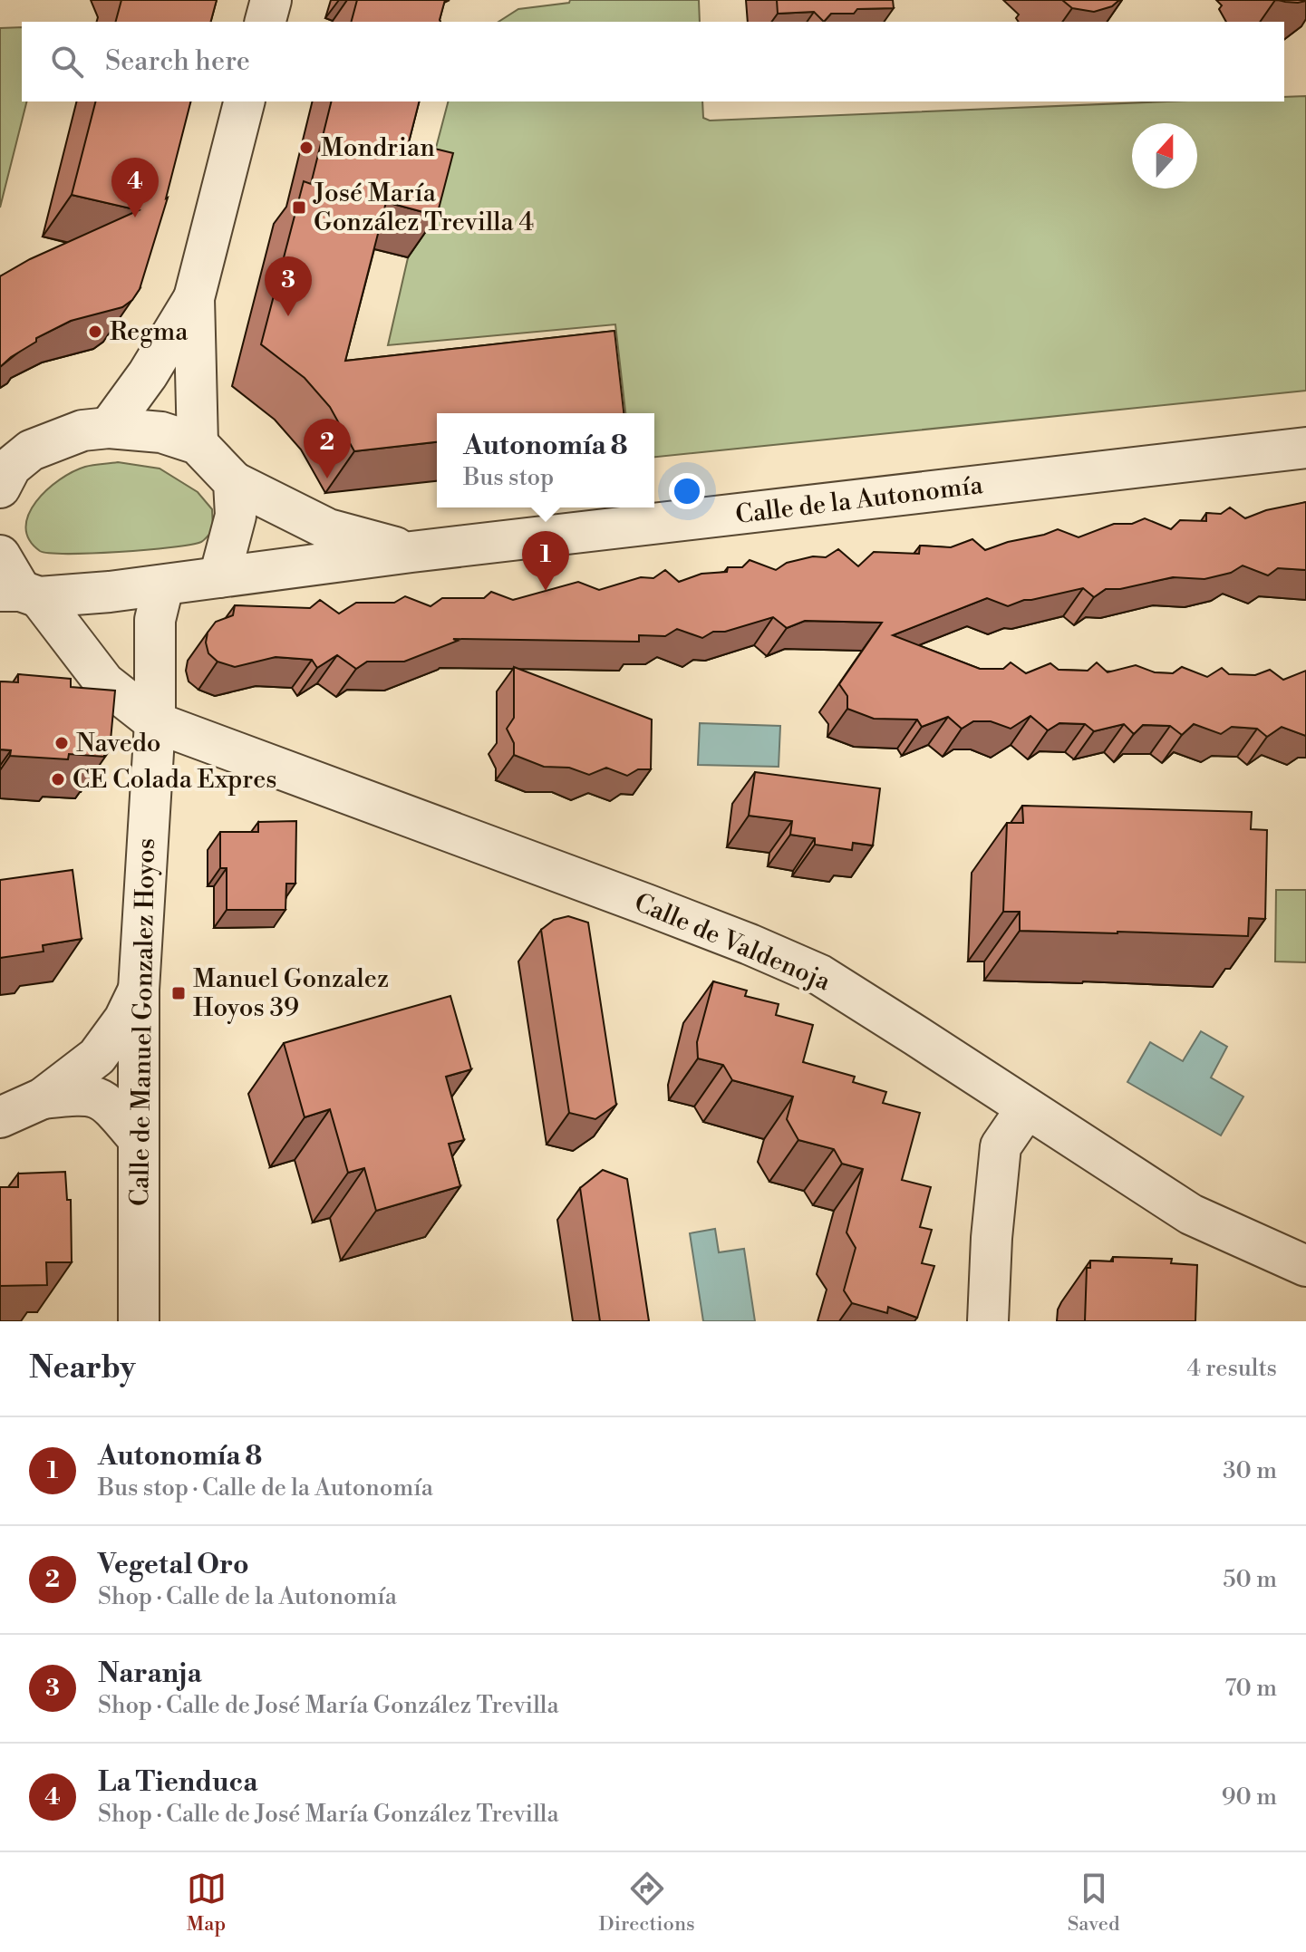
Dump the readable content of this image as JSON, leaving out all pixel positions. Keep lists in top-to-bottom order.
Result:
{
  "streets": {
    "street": ["Calle de la Autonomía", "Calle de Valdenoja", "Calle de Manuel Gonzalez Hoyos"]
  },
  "crossings": [
    ["Calle de la Autonomía", "Calle de Manuel Gonzalez Hoyos"],
    ["Calle de Valdenoja", "Calle de Manuel Gonzalez Hoyos"]
  ],
  "places": {
    "other": [
      "Mondrian",
      "Regma",
      "Navedo",
      "CE Colada Expres"
    ],
    "transit": ["José María González Trevilla 4", "Manuel Gonzalez Hoyos 39"]
  },
  "north": "top",
  "page": {
    "search": "Search here",
    "pins": [
      "4",
      "3",
      "2",
      "1"
    ],
    "popup": ["Autonomía 8", "Bus stop"],
    "heading": ["Nearby", "4 results"],
    "list": [
      {
        "mark": "1",
        "name": "Autonomía 8",
        "note": "Bus stop · Calle de la Autonomía",
        "value": "30 m"
      },
      {
        "mark": "2",
        "name": "Vegetal Oro",
        "note": "Shop · Calle de la Autonomía",
        "value": "50 m"
      },
      {
        "mark": "3",
        "name": "Naranja",
        "note": "Shop · Calle de José María González Trevilla",
        "value": "70 m"
      },
      {
        "mark": "4",
        "name": "La Tienduca",
        "note": "Shop · Calle de José María González Trevilla",
        "value": "90 m"
      }
    ],
    "nav": ["Map", "Directions", "Saved"]
  }
}
